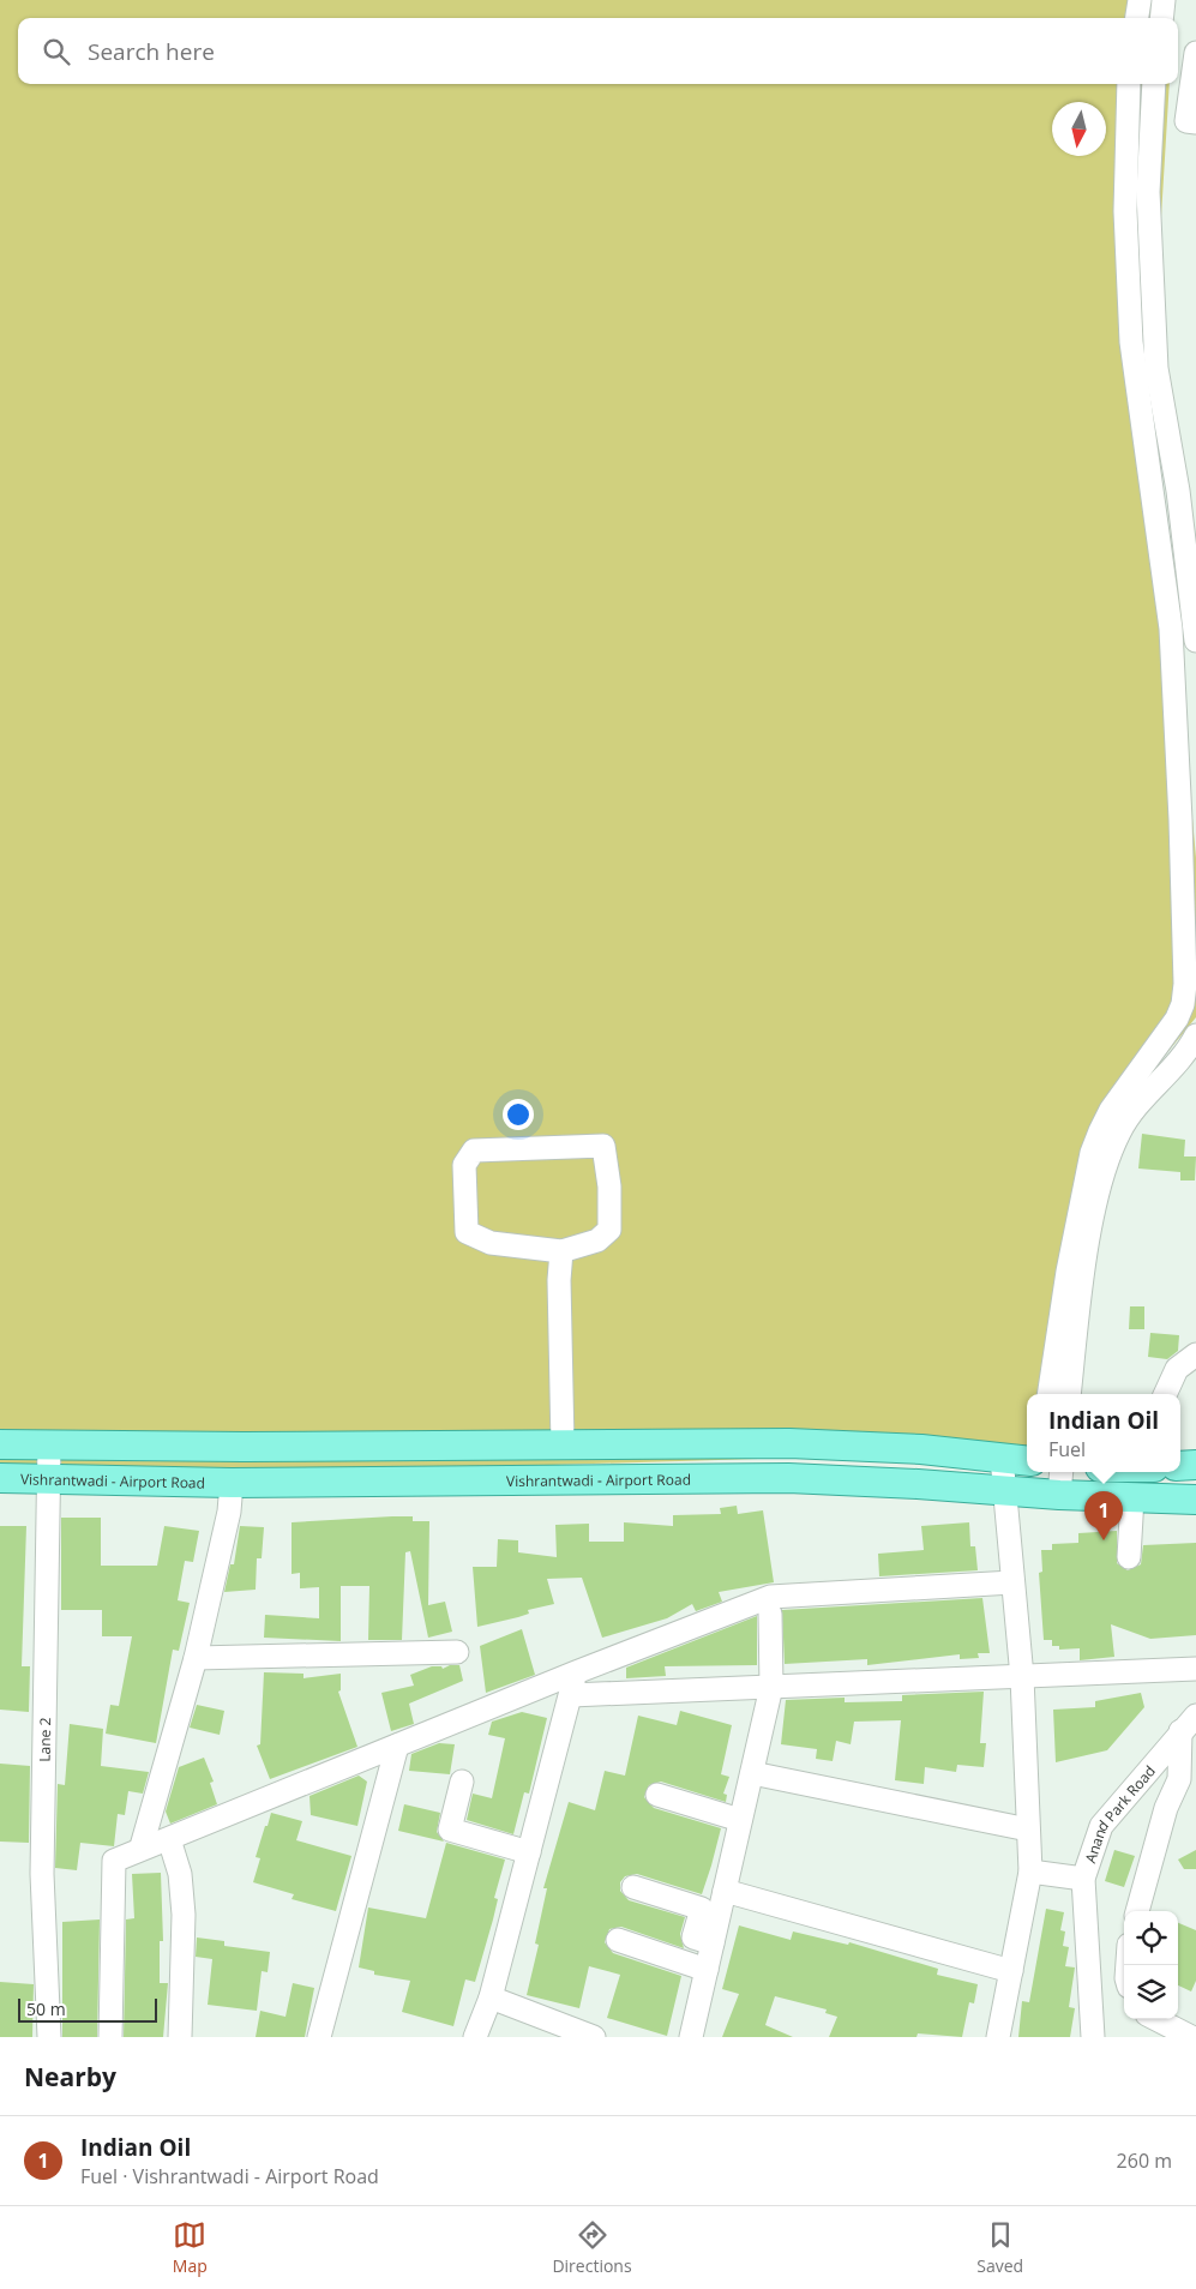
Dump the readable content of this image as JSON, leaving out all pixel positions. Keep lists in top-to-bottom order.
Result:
{
  "streets": {
    "main road": ["Vishrantwadi - Airport Road"],
    "street": ["Lane 2", "Anand Park Road"]
  },
  "crossings": [
    ["Vishrantwadi - Airport Road", "Lane 2"]
  ],
  "scale_bar": "50 m",
  "north": "bottom",
  "page": {
    "search": "Search here",
    "popup": ["Indian Oil", "Fuel"],
    "pins": "1",
    "scale": "50 m",
    "heading": "Nearby",
    "list": [
      {
        "mark": "1",
        "name": "Indian Oil",
        "note": "Fuel · Vishrantwadi - Airport Road",
        "value": "260 m"
      }
    ],
    "nav": ["Map", "Directions", "Saved"]
  }
}
